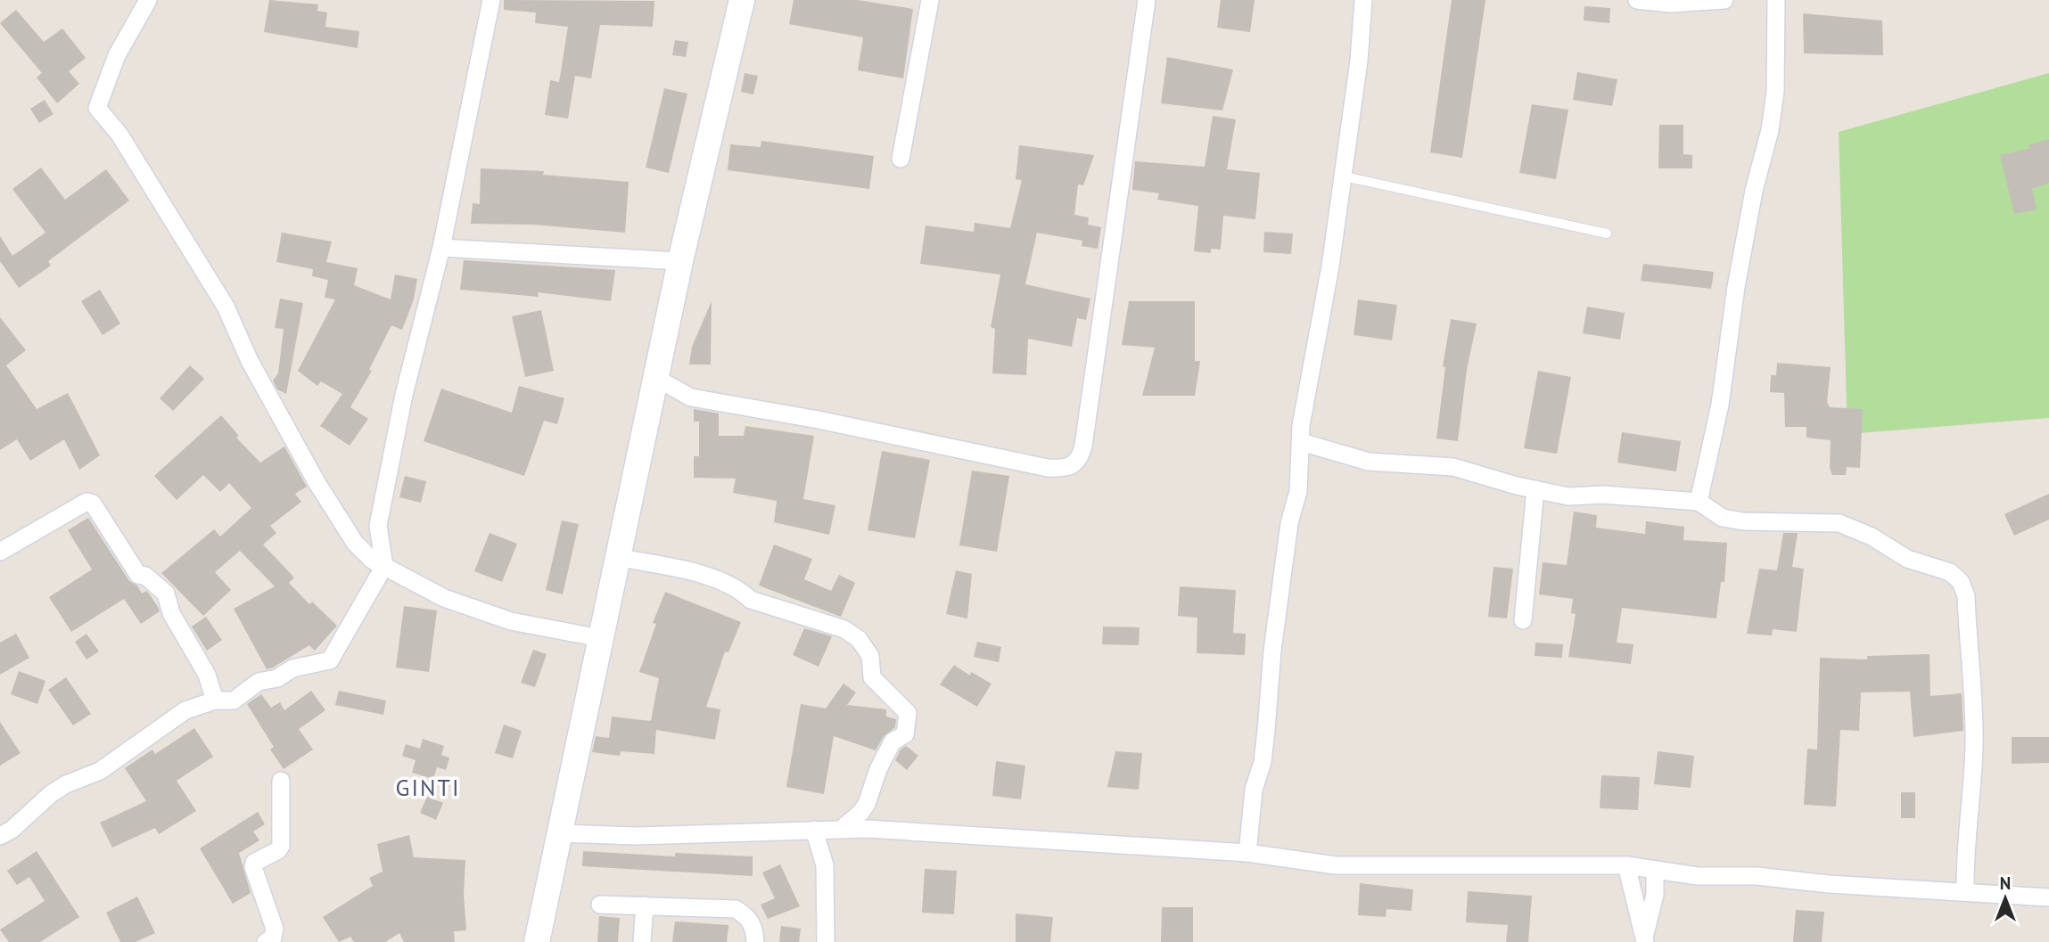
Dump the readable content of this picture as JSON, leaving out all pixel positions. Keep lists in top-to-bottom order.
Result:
{
  "districts": ["GINTI"],
  "north": "top"
}
